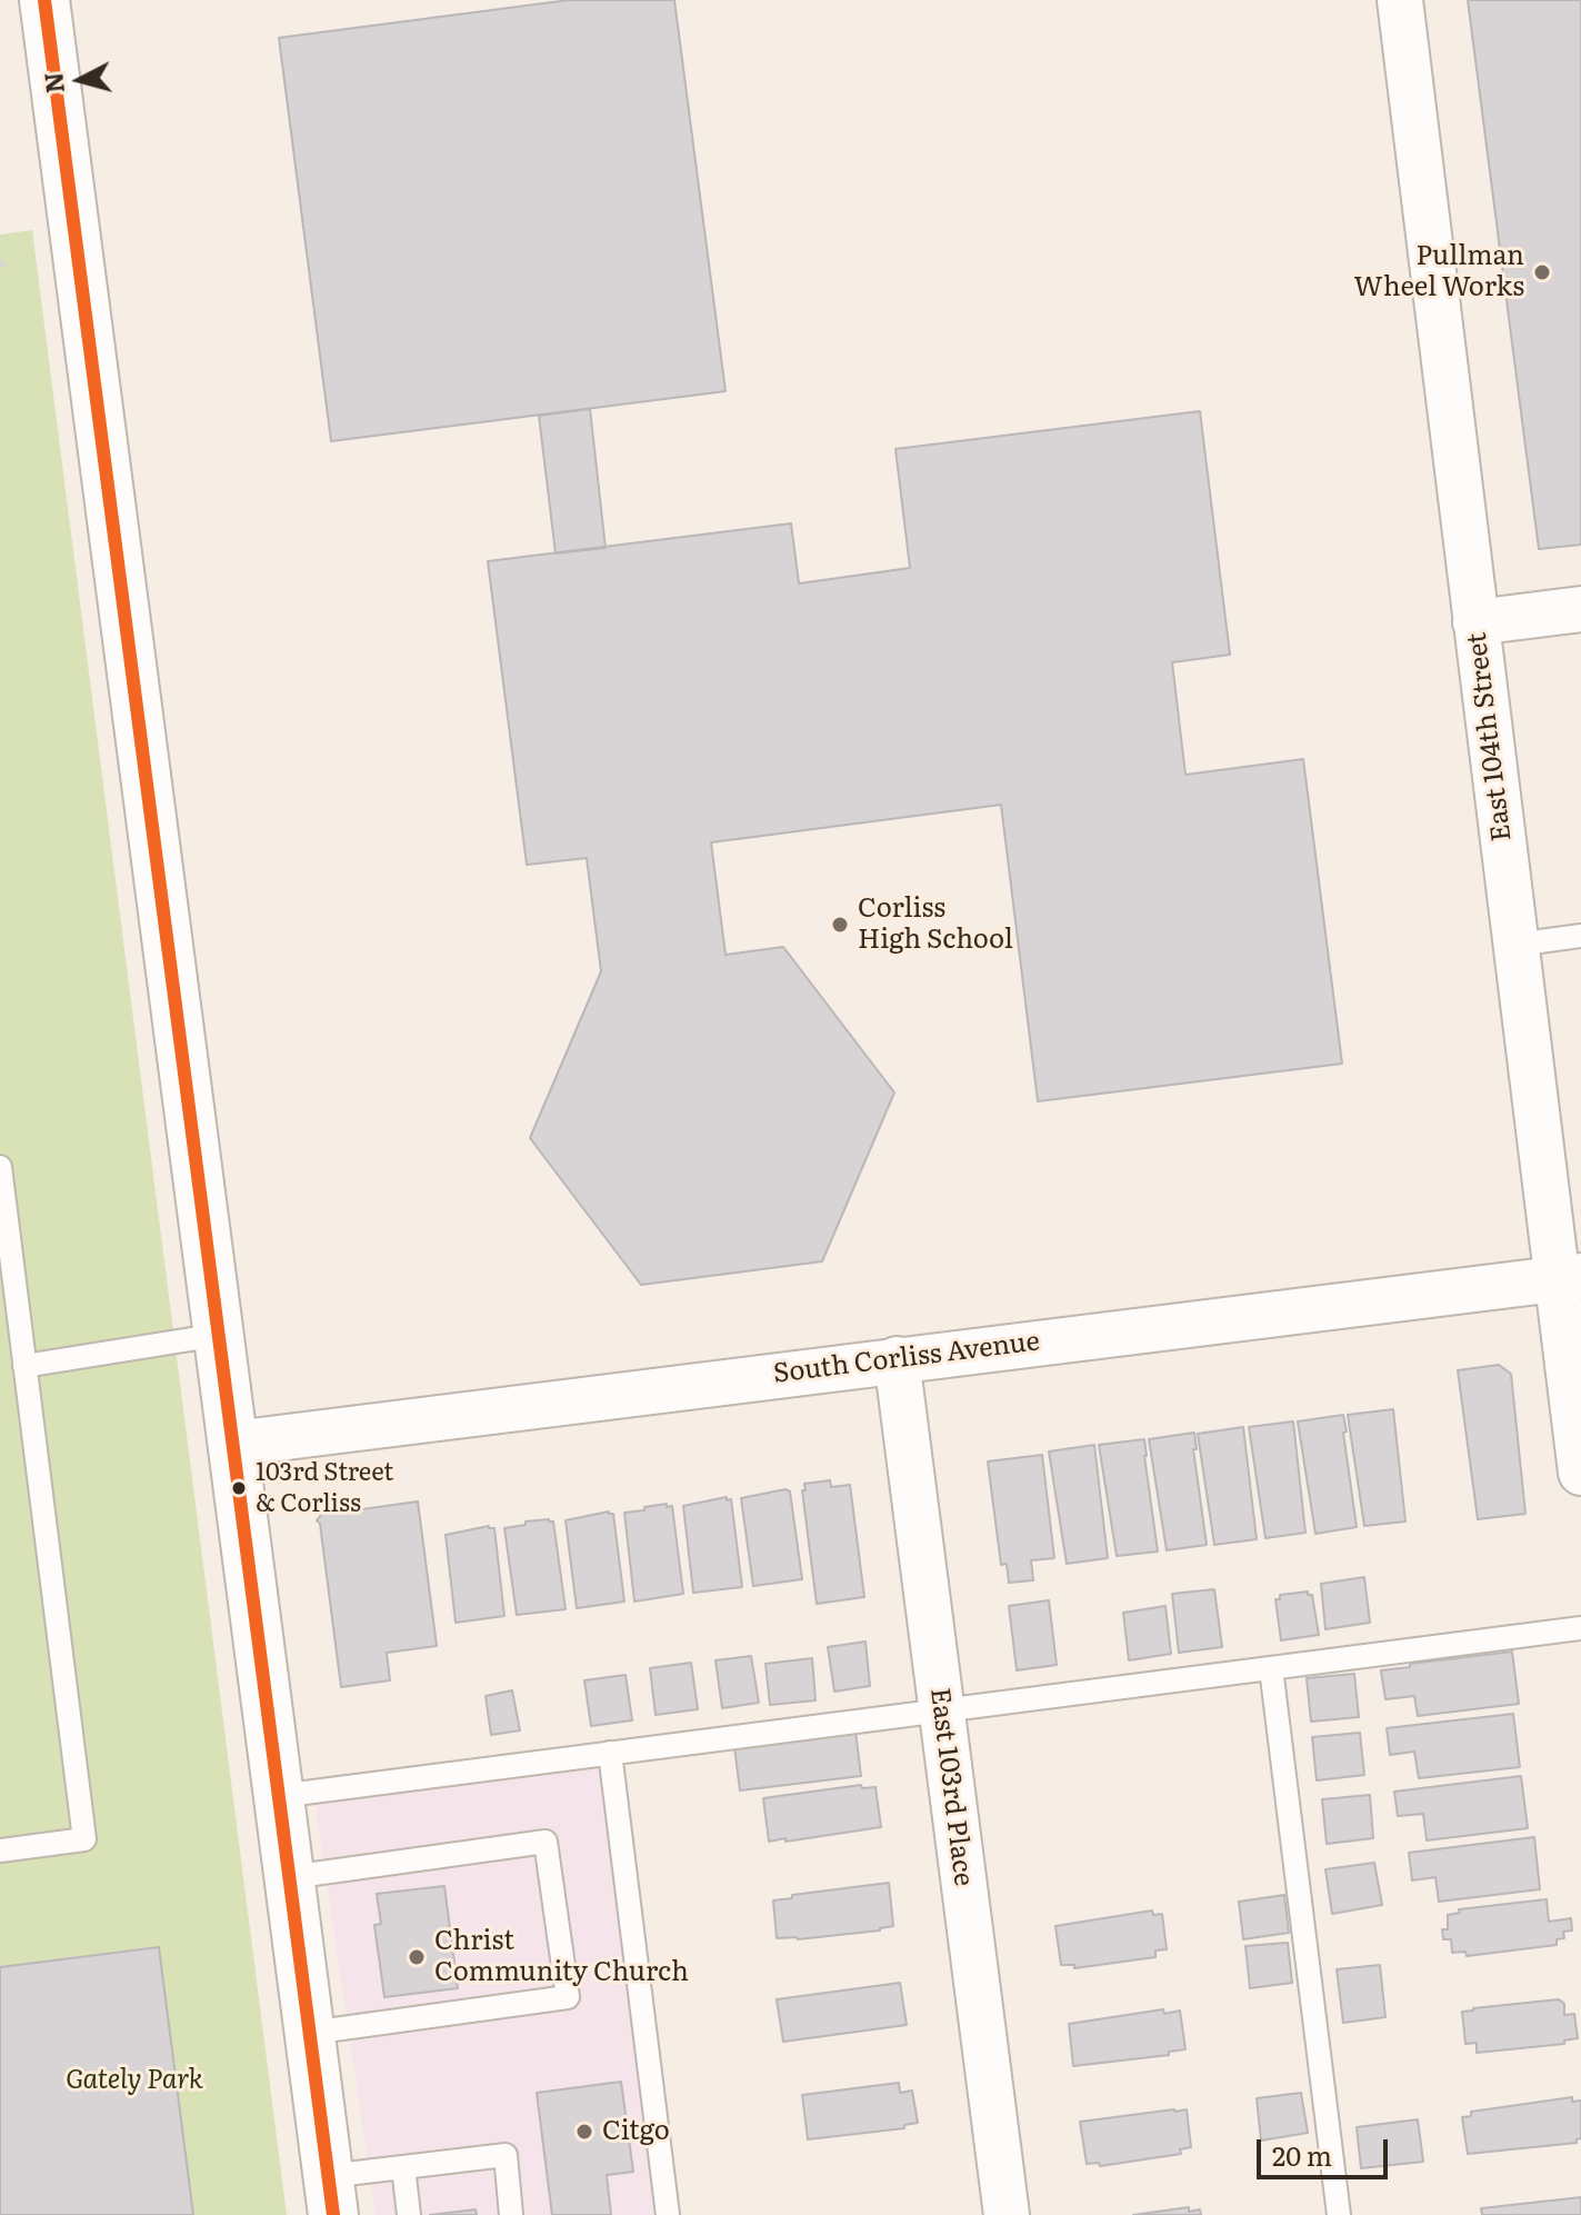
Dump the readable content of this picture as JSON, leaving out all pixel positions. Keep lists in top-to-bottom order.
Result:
{
  "streets": {
    "street": ["East 104th Street", "South Corliss Avenue", "East 103rd Place"]
  },
  "crossings": [
    ["East 104th Street", "South Corliss Avenue"],
    ["South Corliss Avenue", "East 103rd Place"]
  ],
  "parks": ["Gately Park"],
  "places": [
    "Pullman Wheel Works",
    "Corliss High School",
    "103rd Street & Corliss",
    "Christ Community Church",
    "Citgo"
  ],
  "scale_bar": "20 m",
  "north": "left"
}
